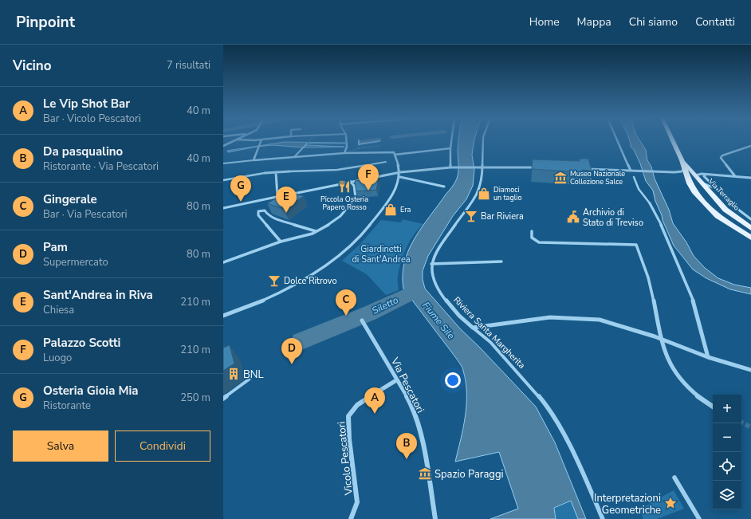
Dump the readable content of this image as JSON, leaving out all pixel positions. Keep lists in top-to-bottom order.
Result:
{
  "streets": {
    "main road": ["Via Terraglio"],
    "street": ["Riviera Santa Margherita", "Via Pescatori", "Vicolo Pescatori"]
  },
  "crossings": [
    ["Via Pescatori", "Vicolo Pescatori"]
  ],
  "water": ["Siletto", "Fiume Sile"],
  "parks": ["Giardinetti di Sant'Andrea"],
  "places": {
    "museum": ["Museo Nazionale Collezione Salce", "Spazio Paraggi"],
    "restaurant": ["Piccola Osteria Papero Rosso"],
    "shop": ["Diamoci un taglio", "Era"],
    "bar": ["Bar Riviera", "Dolce Ritrovo"],
    "public building": ["Archivio di Stato di Treviso"],
    "building": ["BNL"],
    "place": ["Interpretazioni Geometriche"]
  },
  "page": {
    "header": "Pinpoint",
    "nav": [
      "Home",
      "Mappa",
      "Chi siamo",
      "Contatti"
    ],
    "heading": ["Vicino", "7 risultati"],
    "list": [
      {
        "mark": "A",
        "name": "Le Vip Shot Bar",
        "note": "Bar · Vicolo Pescatori",
        "value": "40 m"
      },
      {
        "mark": "B",
        "name": "Da pasqualino",
        "note": "Ristorante · Via Pescatori",
        "value": "40 m"
      },
      {
        "mark": "C",
        "name": "Gingerale",
        "note": "Bar · Via Pescatori",
        "value": "80 m"
      },
      {
        "mark": "D",
        "name": "Pam",
        "note": "Supermercato",
        "value": "80 m"
      },
      {
        "mark": "E",
        "name": "Sant'Andrea in Riva",
        "note": "Chiesa",
        "value": "210 m"
      },
      {
        "mark": "F",
        "name": "Palazzo Scotti",
        "note": "Luogo",
        "value": "210 m"
      },
      {
        "mark": "G",
        "name": "Osteria Gioia Mia",
        "note": "Ristorante",
        "value": "250 m"
      }
    ],
    "pins": [
      "F",
      "G",
      "E",
      "C",
      "D",
      "A",
      "B"
    ],
    "map_buttons": ["+", "−"],
    "buttons": ["Salva", "Condividi"]
  }
}
